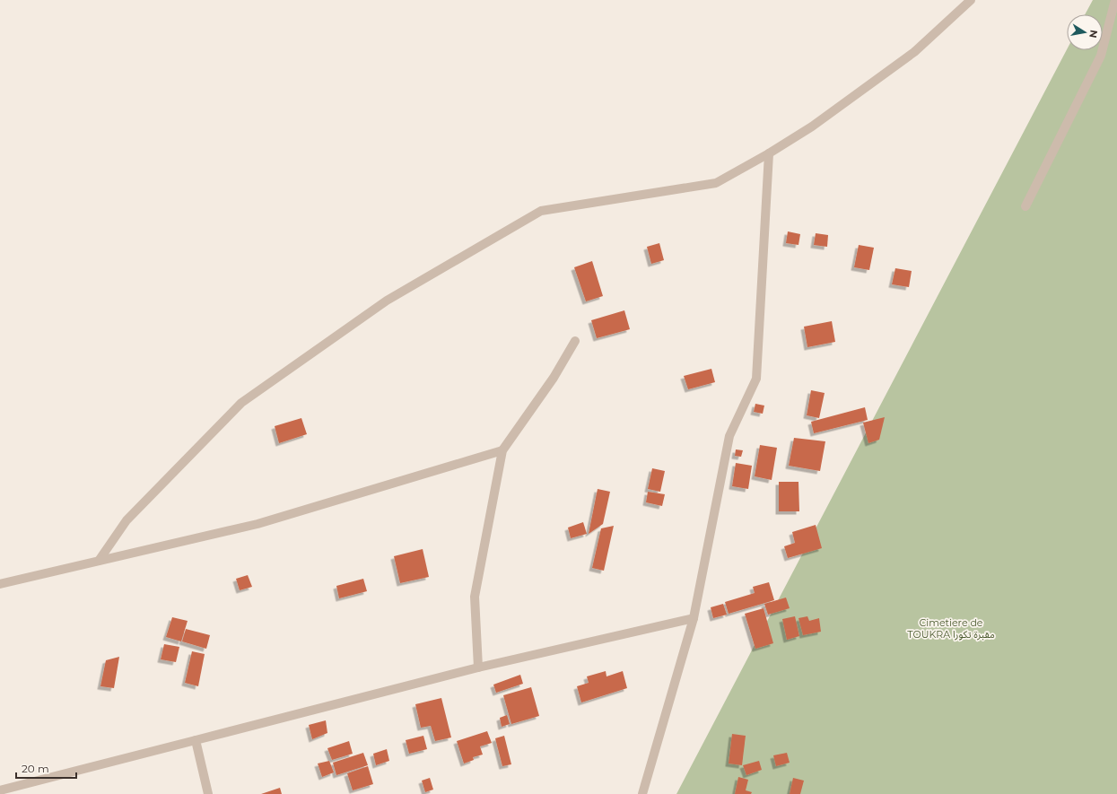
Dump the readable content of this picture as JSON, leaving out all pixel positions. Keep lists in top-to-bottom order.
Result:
{
  "parks": ["Cimetiere de TOUKRA مقبرة تكورا"],
  "scale_bar": "20 m",
  "north": "right"
}
